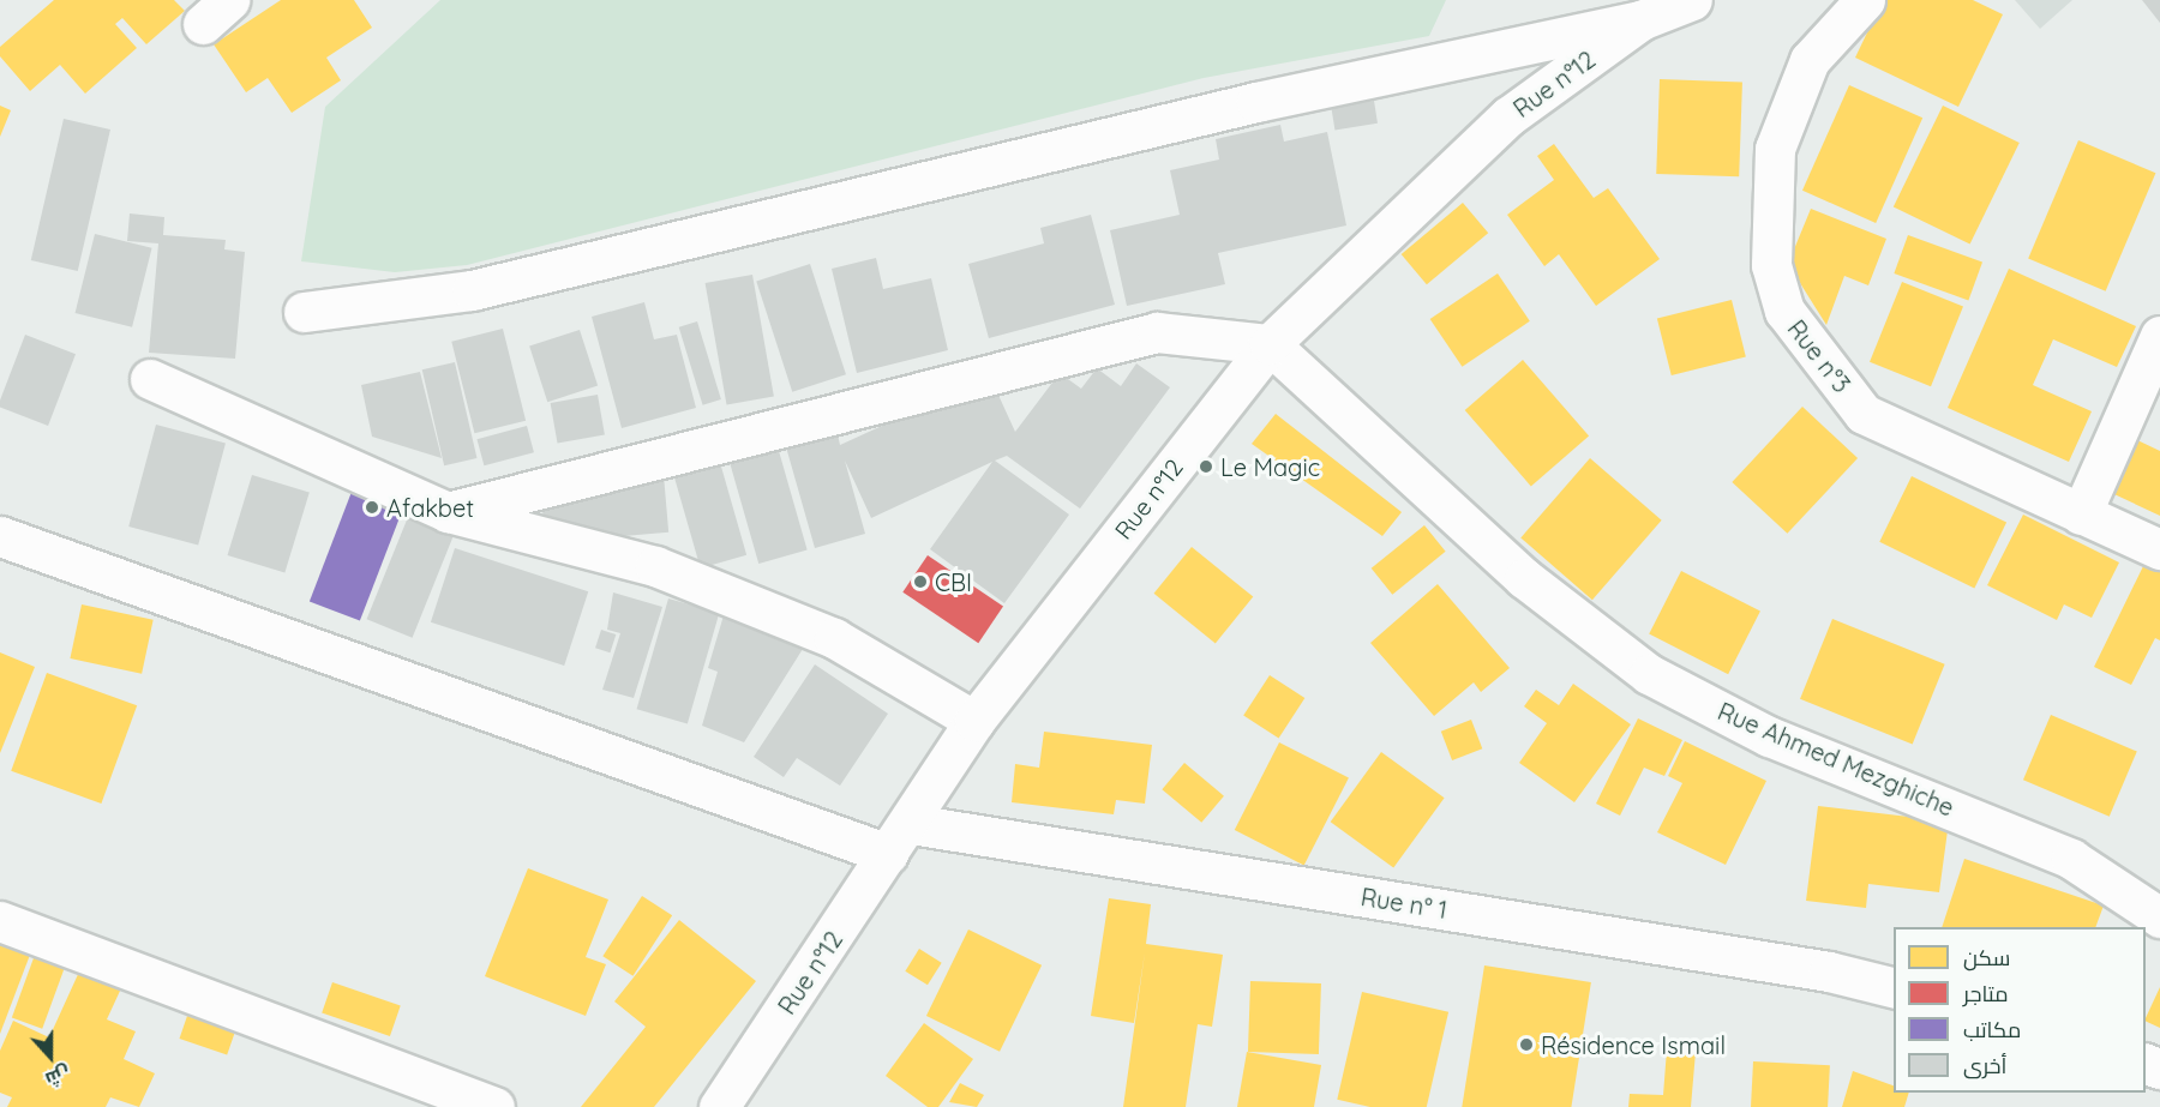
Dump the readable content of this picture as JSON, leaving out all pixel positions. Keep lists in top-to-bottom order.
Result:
{
  "streets": {
    "street": [
      "Rue n°12",
      "Rue n°3",
      "Rue Ahmed Mezghiche",
      "Rue n° 1"
    ]
  },
  "crossings": [
    ["Rue n°12", "Rue Ahmed Mezghiche"],
    ["Rue n°12", "Rue n° 1"]
  ],
  "places": [
    "Le Magic",
    "Afakbet",
    "CBI",
    "Résidence Ismail"
  ],
  "legend": [
    "سكن",
    "متاجر",
    "مكاتب",
    "أخرى"
  ],
  "north": "bottom"
}
